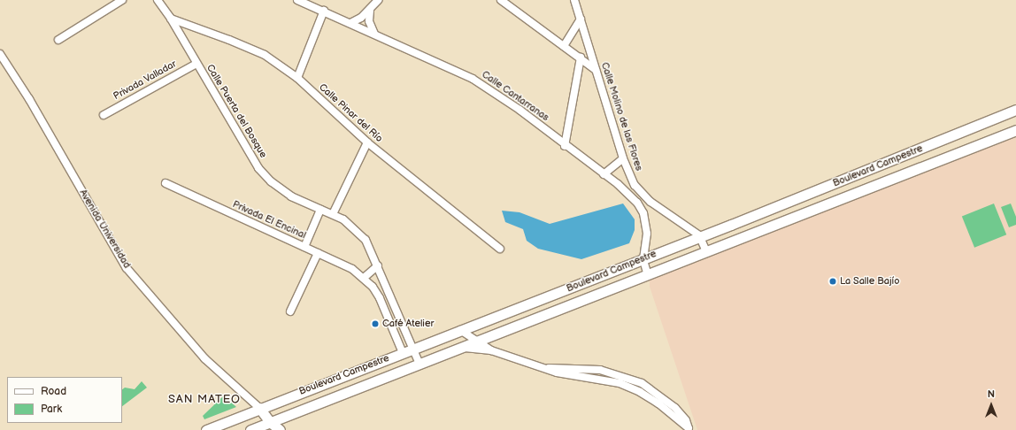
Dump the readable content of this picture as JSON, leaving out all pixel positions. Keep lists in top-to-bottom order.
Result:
{
  "streets": {
    "street": [
      "Privada Valladar",
      "Calle Cantarranas",
      "Calle Puerta del Bosque",
      "Calle Pinar del Río",
      "Calle Molino de las Flores",
      "Boulevard Campestre",
      "Privada El Encinal",
      "Avenida Universidad"
    ]
  },
  "crossings": [
    ["Privada Valladar", "Calle Puerta del Bosque"],
    ["Calle Cantarranas", "Boulevard Campestre"],
    ["Calle Puerta del Bosque", "Calle Pinar del Río"],
    ["Calle Puerta del Bosque", "Boulevard Campestre"],
    ["Calle Molino de las Flores", "Boulevard Campestre"],
    ["Boulevard Campestre", "Avenida Universidad"]
  ],
  "districts": ["SAN MATEO"],
  "places": ["La Salle Bajío", "Café Atelier"],
  "legend": ["Road", "Park"],
  "north": "top"
}
